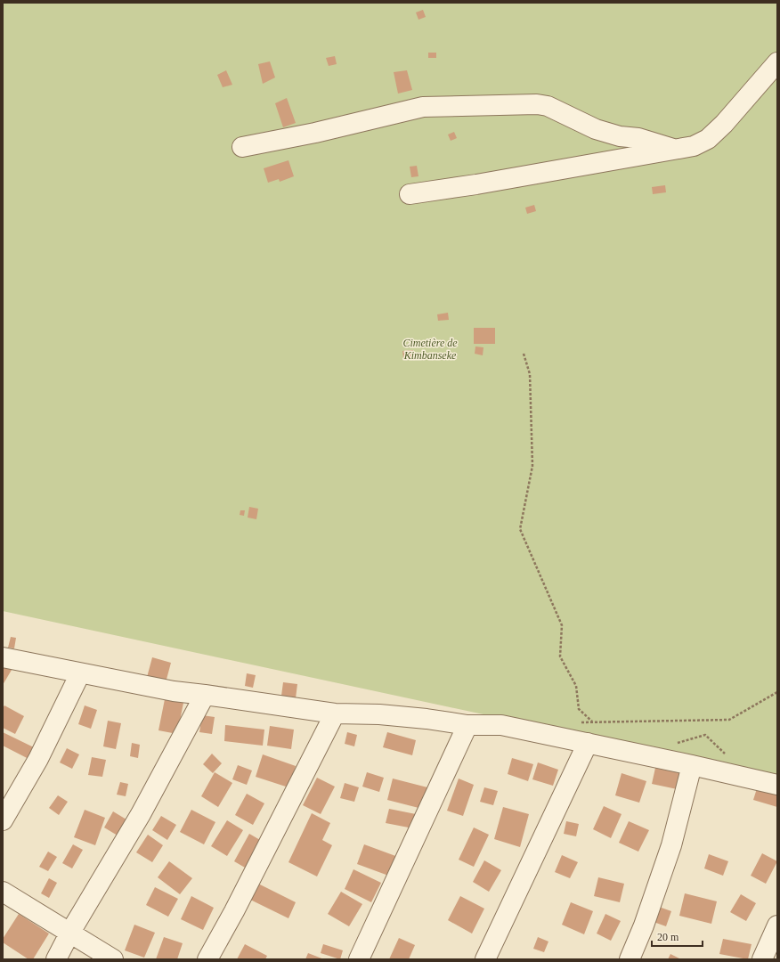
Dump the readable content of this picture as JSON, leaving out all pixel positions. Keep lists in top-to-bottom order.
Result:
{
  "parks": ["Cimetière de Kimbanseke"],
  "scale_bar": "20 m"
}
